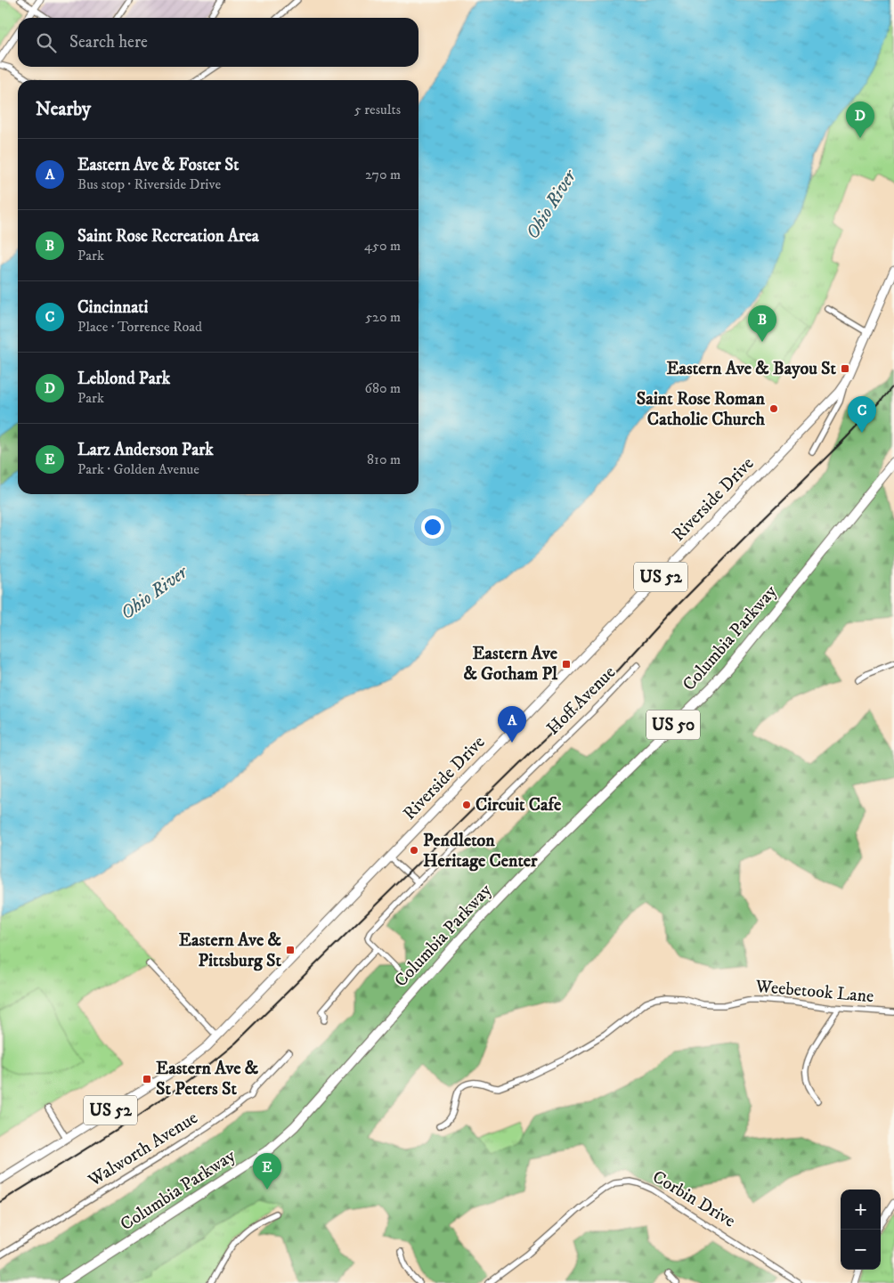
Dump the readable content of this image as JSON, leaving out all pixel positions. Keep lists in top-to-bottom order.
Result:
{
  "streets": {
    "highway": ["Columbia Parkway", "US 50"],
    "main road": ["Riverside Drive", "US 52"],
    "street": [
      "Hoff Avenue",
      "Weebetook Lane",
      "Walworth Avenue",
      "Corbin Drive"
    ]
  },
  "water": ["Ohio River"],
  "places": {
    "transit": [
      "Eastern Ave & Bayou St",
      "Eastern Ave & Gotham Pl",
      "Eastern Ave & Pittsburg St",
      "Eastern Ave & St Peters St"
    ],
    "other": ["Saint Rose Roman Catholic Church", "Circuit Cafe", "Pendleton Heritage Center"]
  },
  "page": {
    "search": "Search here",
    "heading": ["Nearby", "5 results"],
    "pins": [
      "D",
      "B",
      "C",
      "A",
      "E"
    ],
    "list": [
      {
        "mark": "A",
        "name": "Eastern Ave & Foster St",
        "note": "Bus stop · Riverside Drive",
        "value": "270 m"
      },
      {
        "mark": "B",
        "name": "Saint Rose Recreation Area",
        "note": "Park",
        "value": "450 m"
      },
      {
        "mark": "C",
        "name": "Cincinnati",
        "note": "Place · Torrence Road",
        "value": "520 m"
      },
      {
        "mark": "D",
        "name": "Leblond Park",
        "note": "Park",
        "value": "680 m"
      },
      {
        "mark": "E",
        "name": "Larz Anderson Park",
        "note": "Park · Golden Avenue",
        "value": "810 m"
      }
    ],
    "map_buttons": ["+", "−"]
  }
}
